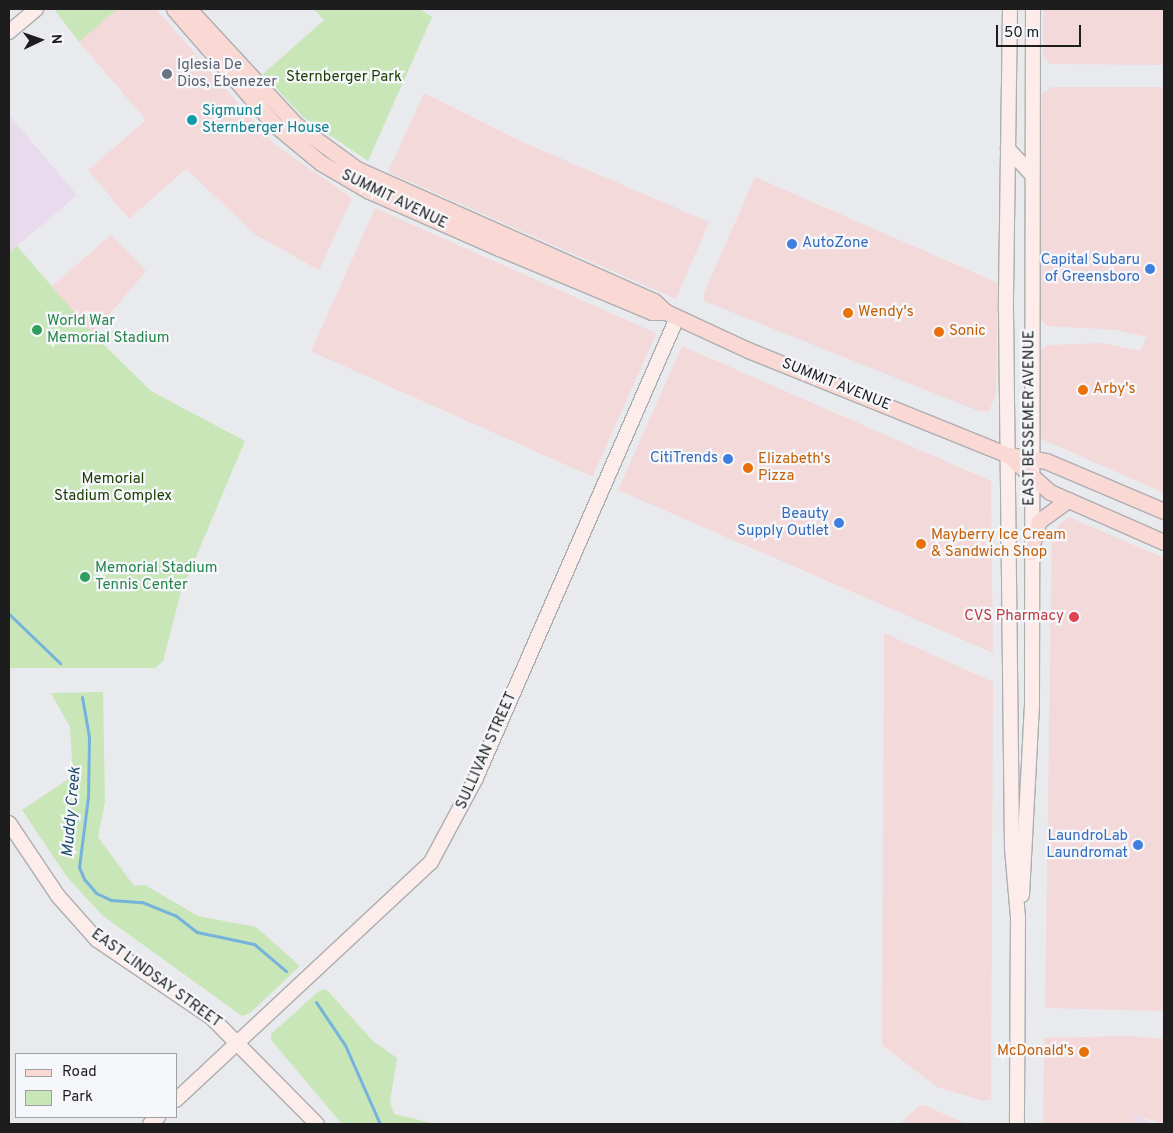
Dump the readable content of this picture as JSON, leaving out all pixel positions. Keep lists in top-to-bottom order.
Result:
{
  "streets": {
    "main road": [
      "SUMMIT AVENUE",
      "EAST BESSEMER AVENUE",
      "SULLIVAN STREET",
      "EAST LINDSAY STREET"
    ]
  },
  "crossings": [
    ["SUMMIT AVENUE", "EAST BESSEMER AVENUE"],
    ["SUMMIT AVENUE", "SULLIVAN STREET"],
    ["SULLIVAN STREET", "EAST LINDSAY STREET"]
  ],
  "water": ["Muddy Creek"],
  "parks": ["Sternberger Park", "Memorial Stadium Complex"],
  "places": [
    "Iglesia De Dios, Ebenezer",
    "Sigmund Sternberger House",
    "AutoZone",
    "Capital Subaru of Greensboro",
    "Wendy's",
    "World War Memorial Stadium",
    "Sonic",
    "Arby's",
    "CitiTrends",
    "Elizabeth's Pizza",
    "Beauty Supply Outlet",
    "Mayberry Ice Cream & Sandwich Shop",
    "Memorial Stadium Tennis Center",
    "CVS Pharmacy",
    "LaundroLab Laundromat",
    "McDonald's"
  ],
  "legend": ["Road", "Park"],
  "scale_bar": "50 m",
  "north": "right"
}
